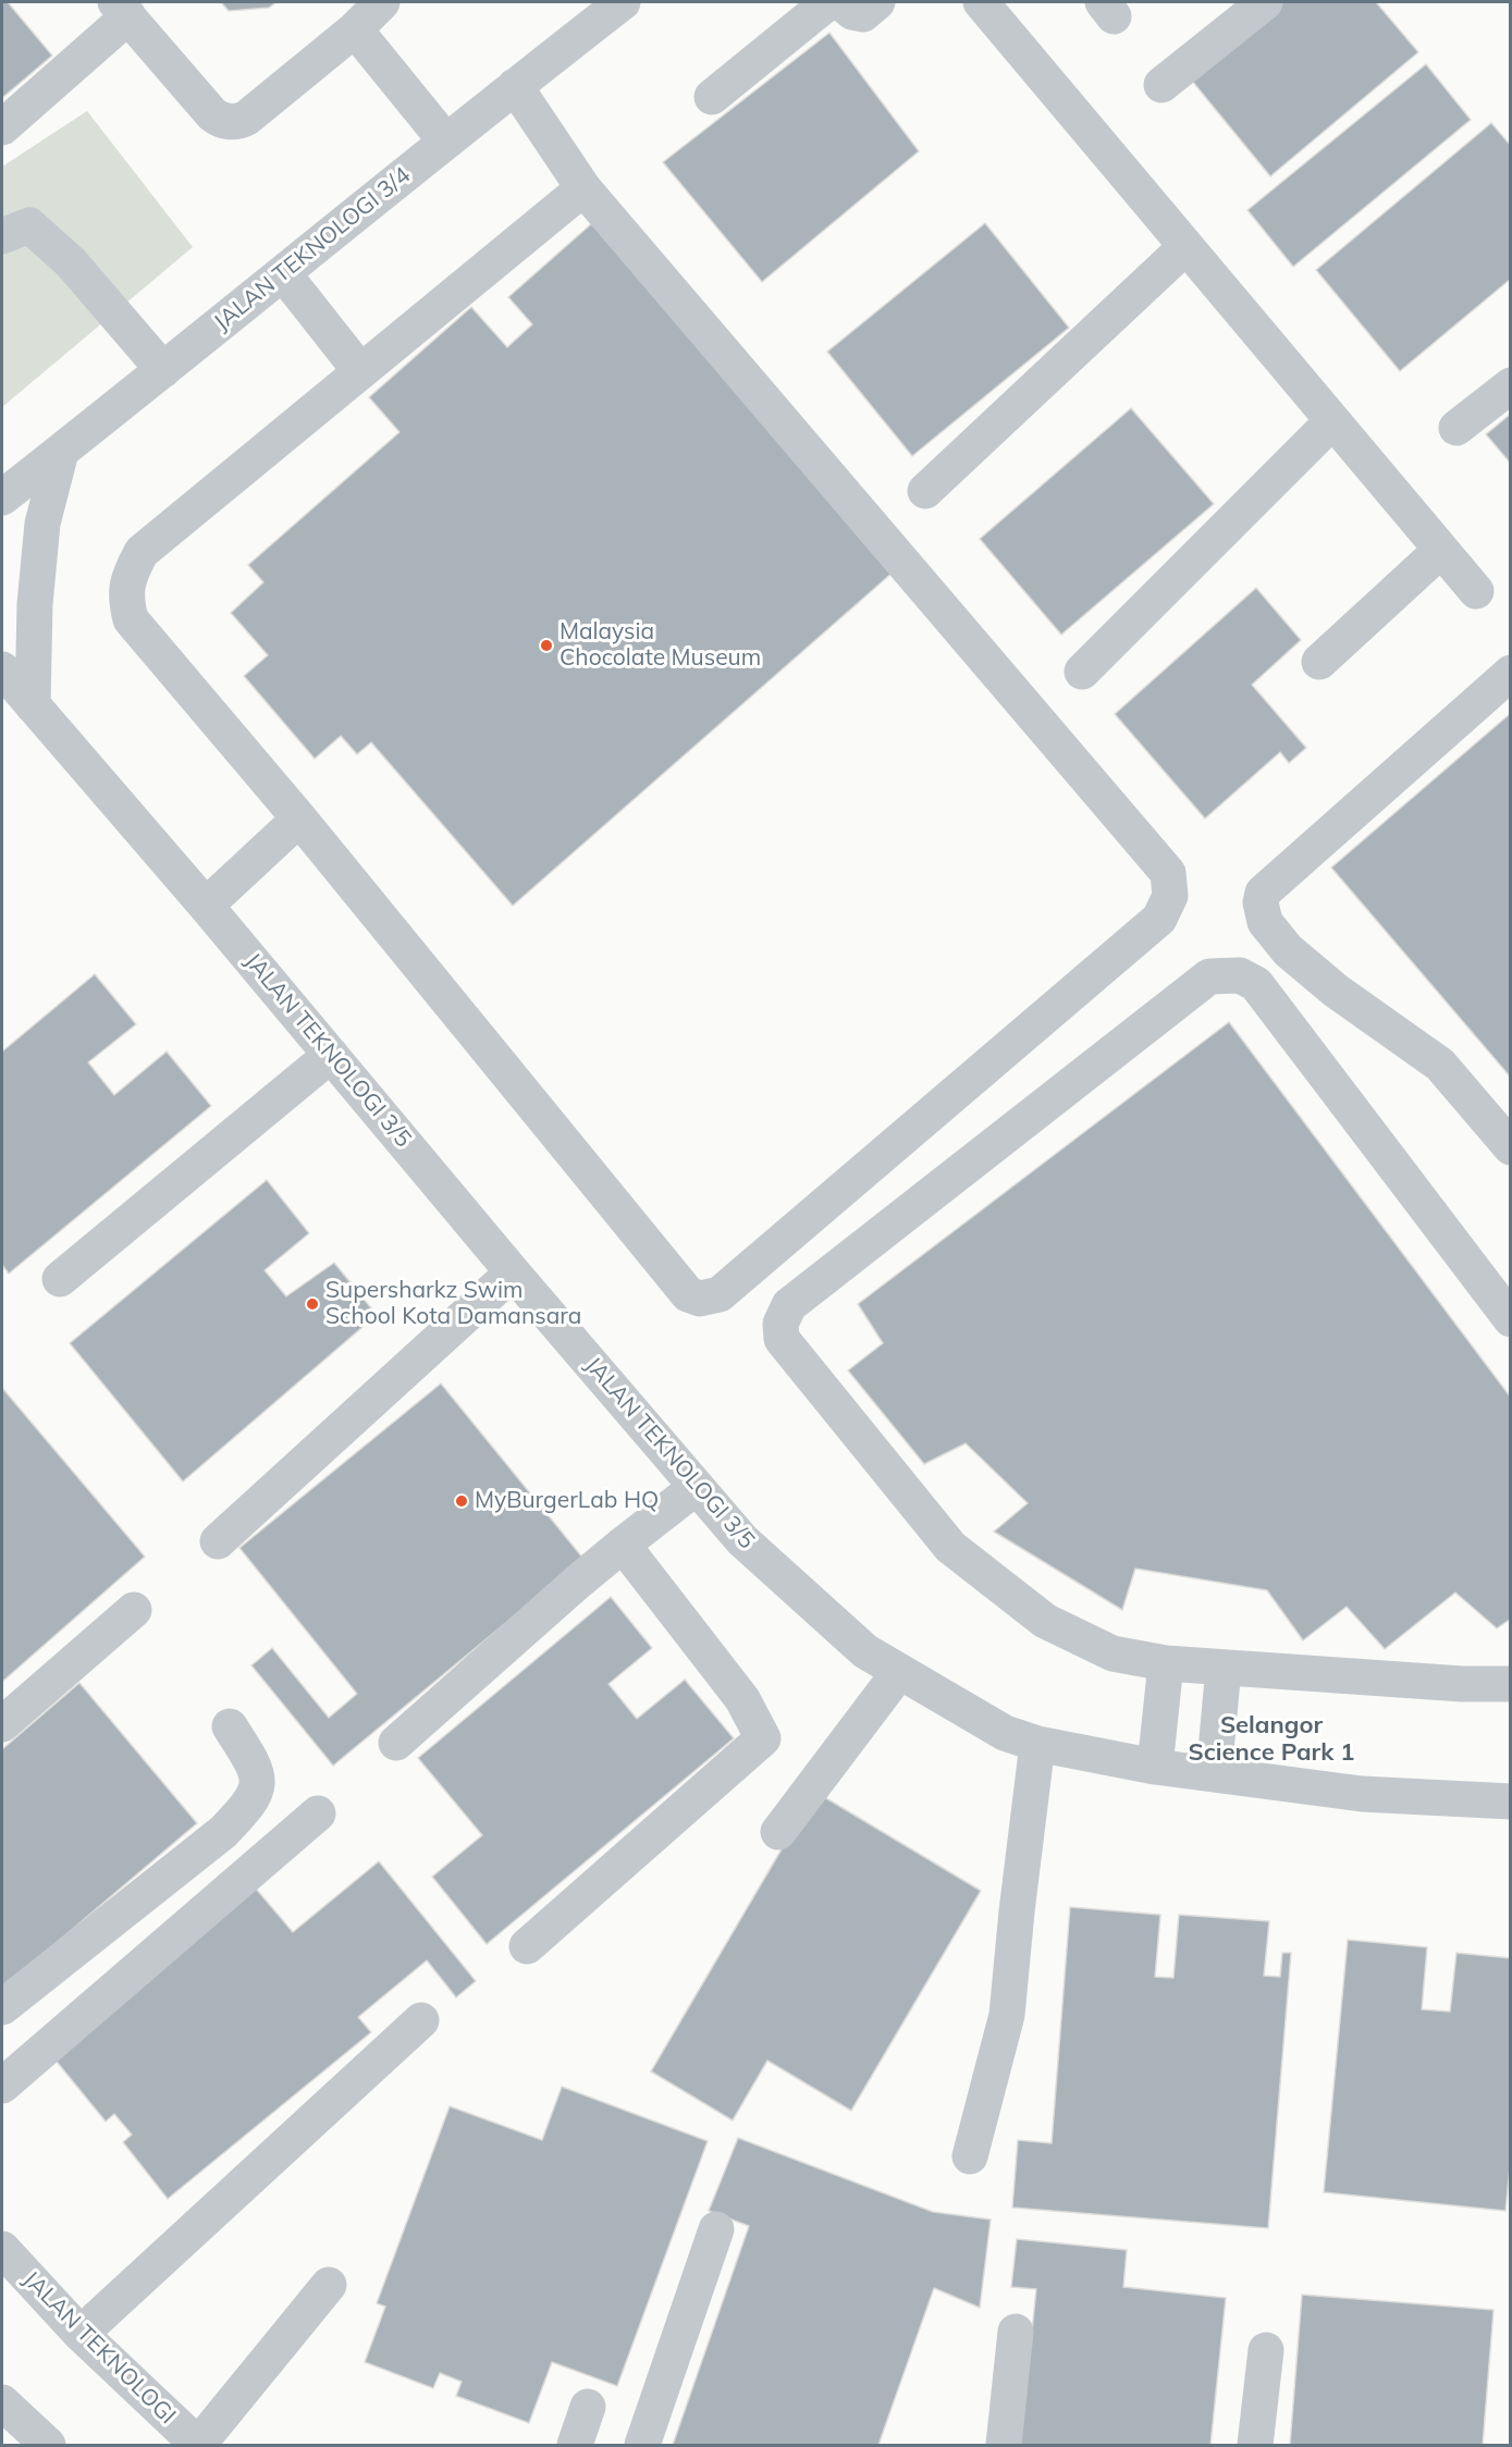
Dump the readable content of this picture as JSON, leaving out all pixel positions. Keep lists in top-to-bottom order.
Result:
{
  "streets": {
    "street": ["JALAN TEKNOLOGI 3/4", "JALAN TEKNOLOGI 3/5", "JALAN TEKNOLOGI"]
  },
  "districts": ["Selangor Science Park 1"],
  "places": ["Malaysia Chocolate Museum", "Supersharkz Swim School Kota Damansara", "MyBurgerLab HQ"]
}
